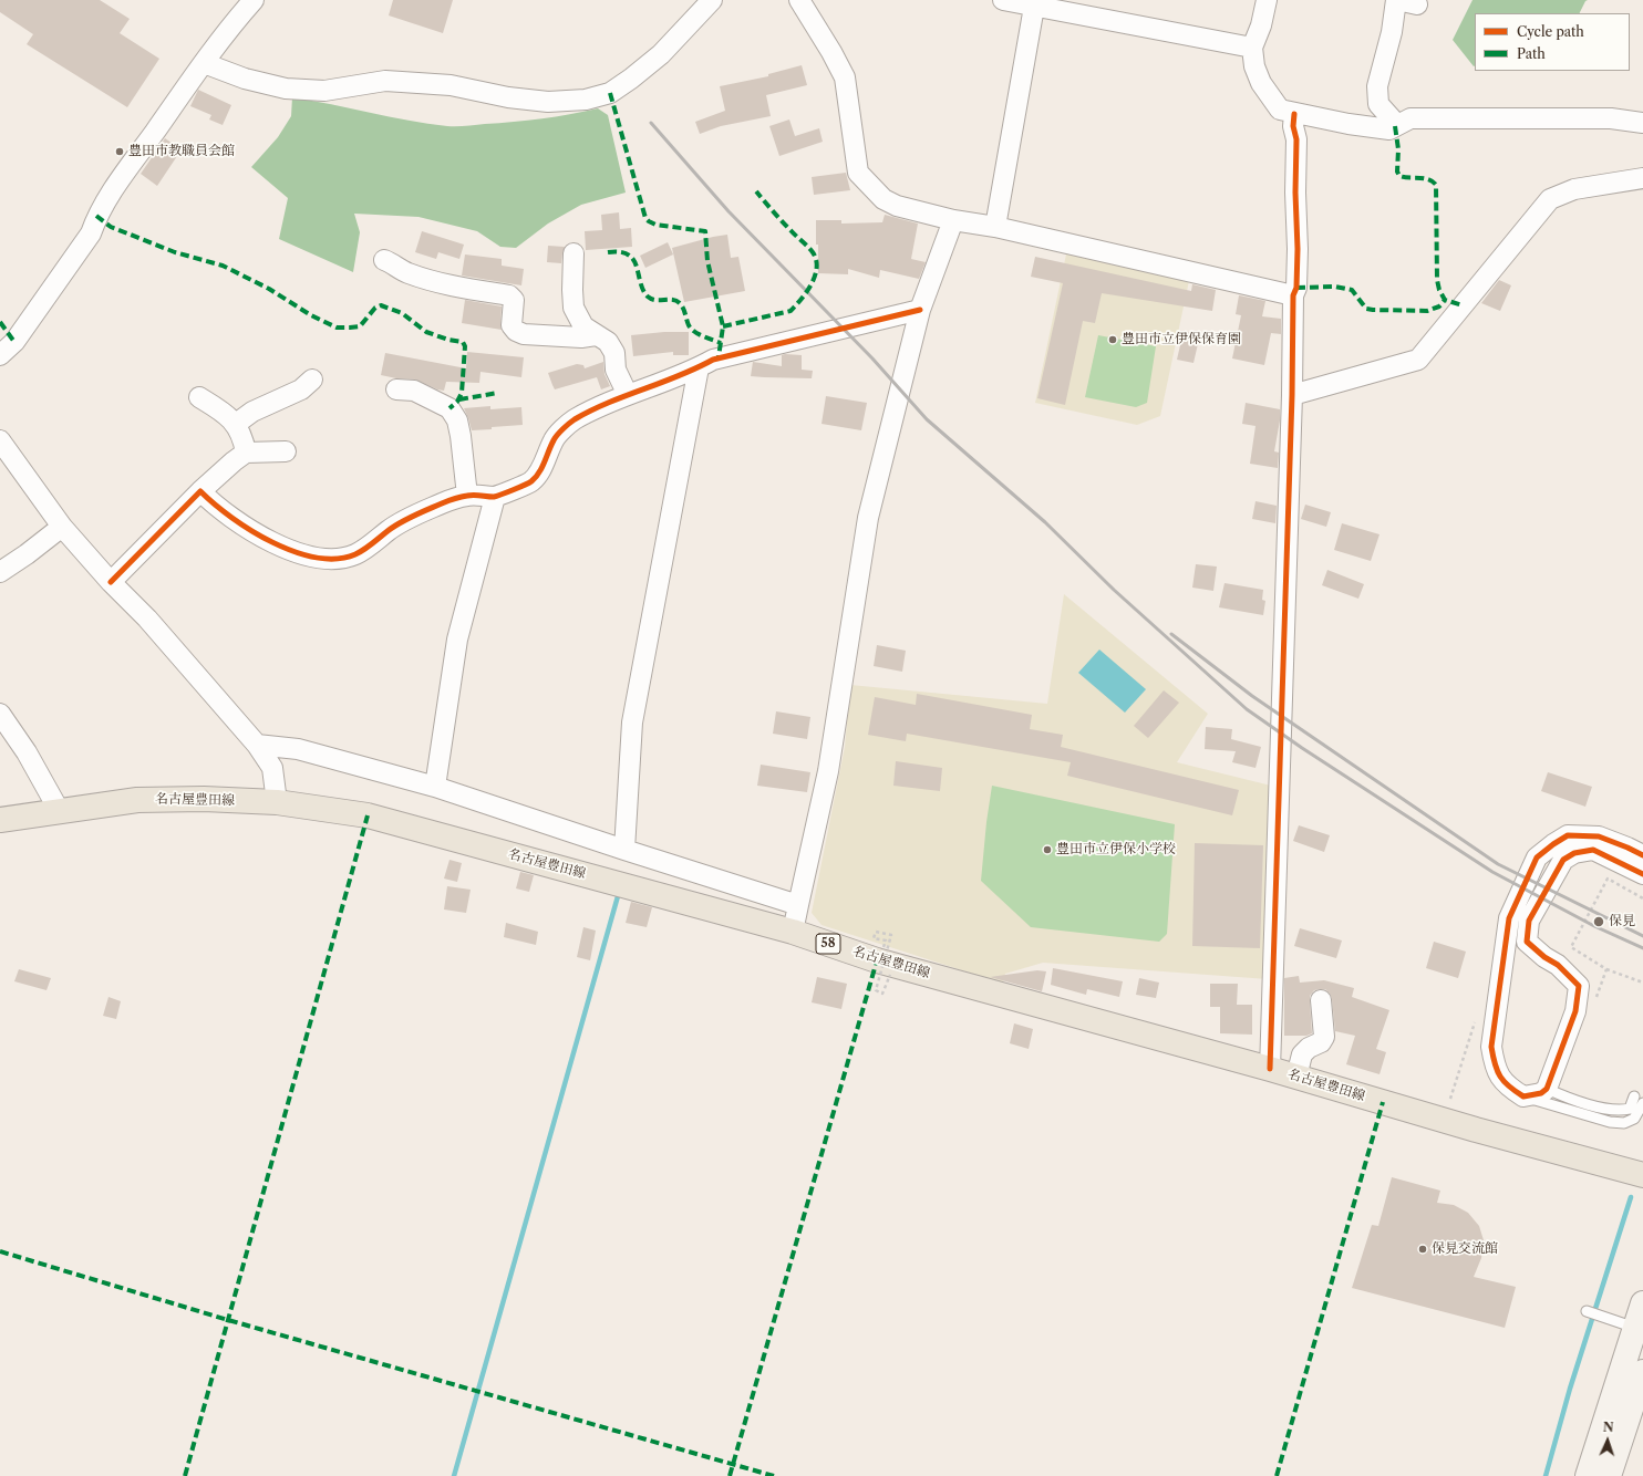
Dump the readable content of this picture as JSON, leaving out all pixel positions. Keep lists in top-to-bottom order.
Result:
{
  "streets": {
    "main road": ["名古屋豊田線", "58"]
  },
  "places": [
    "豊田市教職員会館",
    "豊田市立伊保保育園",
    "豊田市立伊保小学校",
    "保見",
    "保見交流館"
  ],
  "legend": ["Cycle path", "Path"],
  "north": "top"
}
